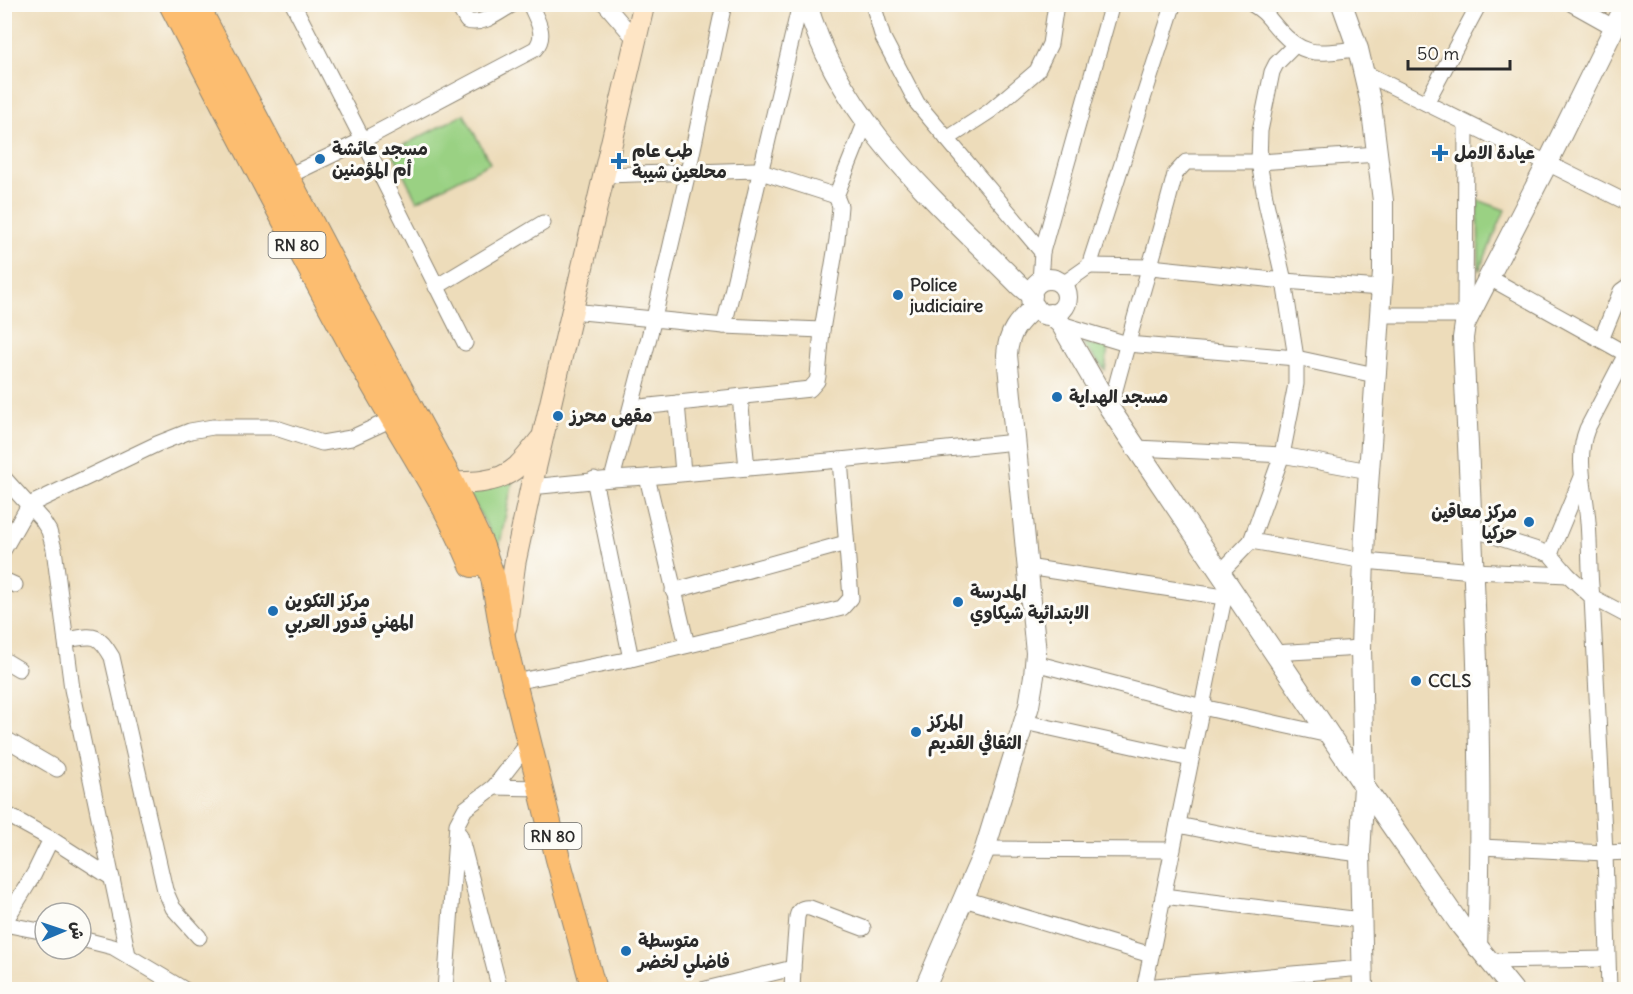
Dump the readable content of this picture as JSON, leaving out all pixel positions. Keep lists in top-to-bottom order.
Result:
{
  "streets": {
    "main road": ["RN 80"]
  },
  "places": {
    "health": ["عيادة الامل", "طب عام محلعين شيبة"],
    "other": [
      "مسجد عائشة أم المؤمنين",
      "Police judiciaire",
      "مسجد الهداية",
      "مقهى محرز",
      "مركز معاقين حركيا",
      "المدرسة الابتدائية شيكاوي",
      "مركز التكوين المهني قدور العربي",
      "CCLS",
      "المركز الثقافي القديم",
      "متوسطة فاضلي لخضر"
    ]
  },
  "scale_bar": "50 m",
  "north": "right"
}
